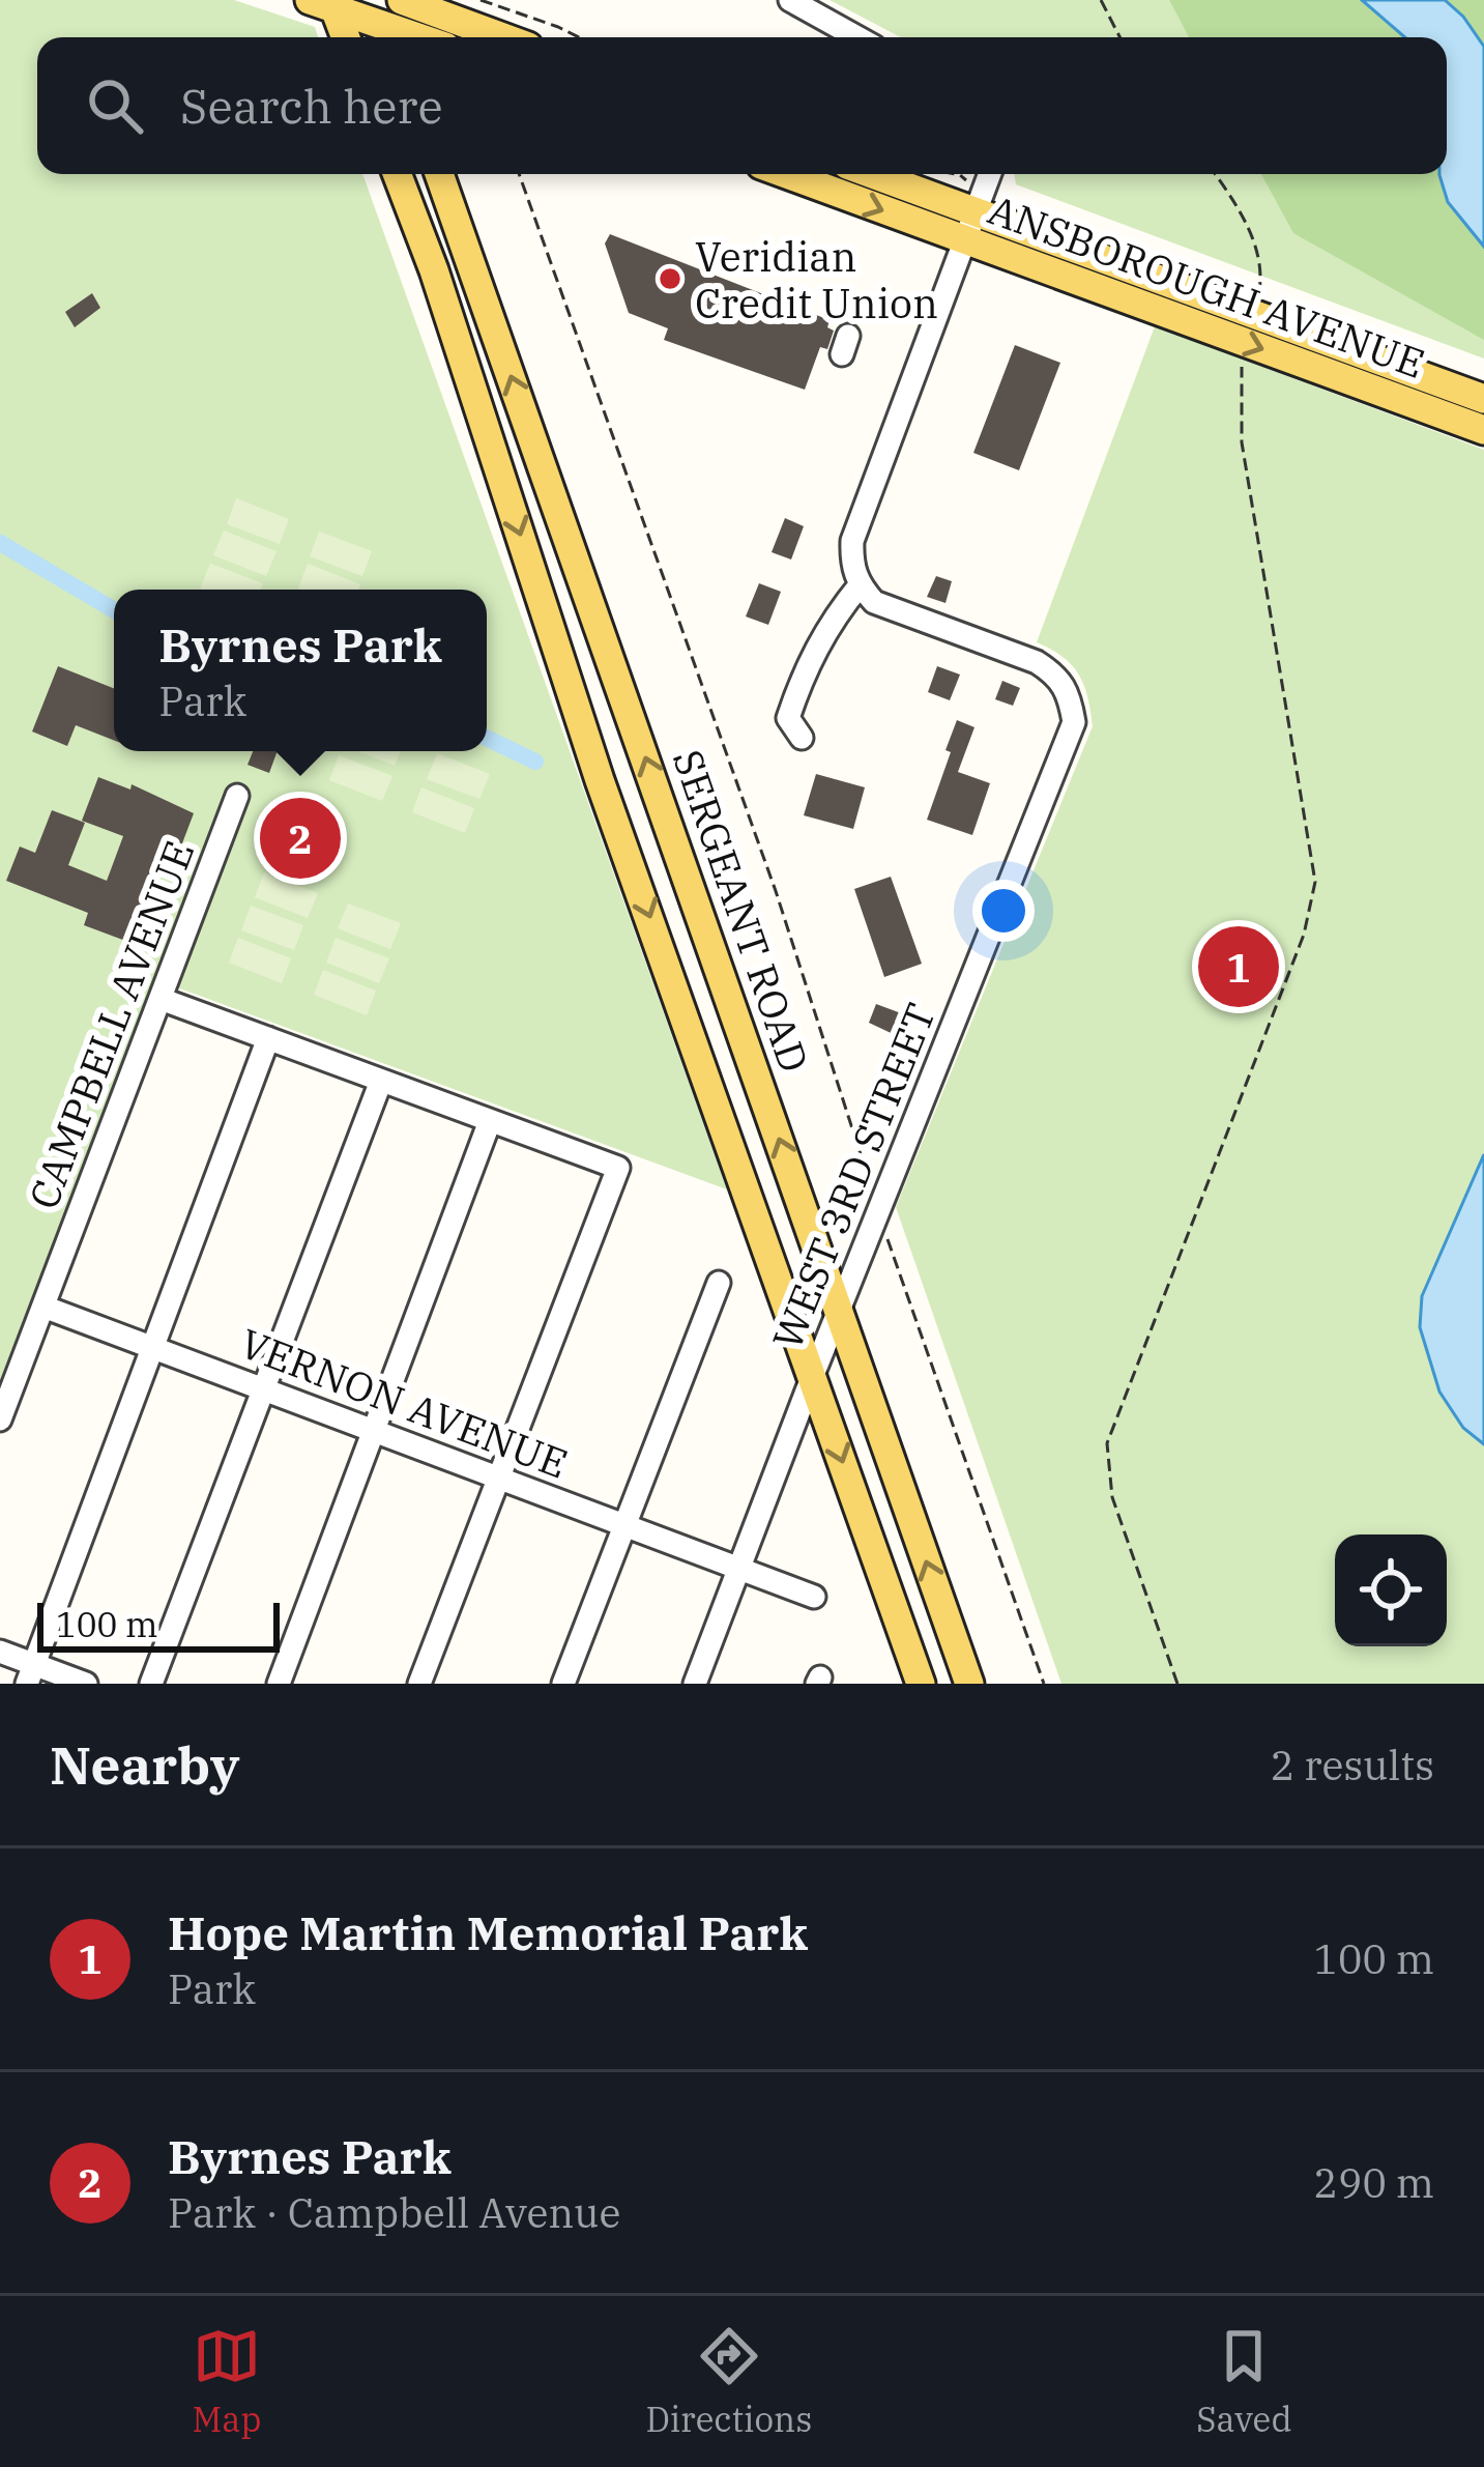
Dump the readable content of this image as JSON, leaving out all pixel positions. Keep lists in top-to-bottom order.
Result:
{
  "streets": {
    "main road": ["ANSBOROUGH AVENUE", "SERGEANT ROAD"],
    "street": ["CAMPBELL AVENUE", "WEST 3RD STREET", "VERNON AVENUE"]
  },
  "crossings": [
    ["SERGEANT ROAD", "WEST 3RD STREET"],
    ["CAMPBELL AVENUE", "VERNON AVENUE"],
    ["WEST 3RD STREET", "VERNON AVENUE"]
  ],
  "places": ["Veridian Credit Union"],
  "scale_bar": "100 m",
  "page": {
    "search": "Search here",
    "popup": ["Byrnes Park", "Park"],
    "pins": ["2", "1"],
    "scale": "100 m",
    "heading": ["Nearby", "2 results"],
    "list": [
      {
        "mark": "1",
        "name": "Hope Martin Memorial Park",
        "note": "Park",
        "value": "100 m"
      },
      {
        "mark": "2",
        "name": "Byrnes Park",
        "note": "Park · Campbell Avenue",
        "value": "290 m"
      }
    ],
    "nav": ["Map", "Directions", "Saved"]
  }
}
